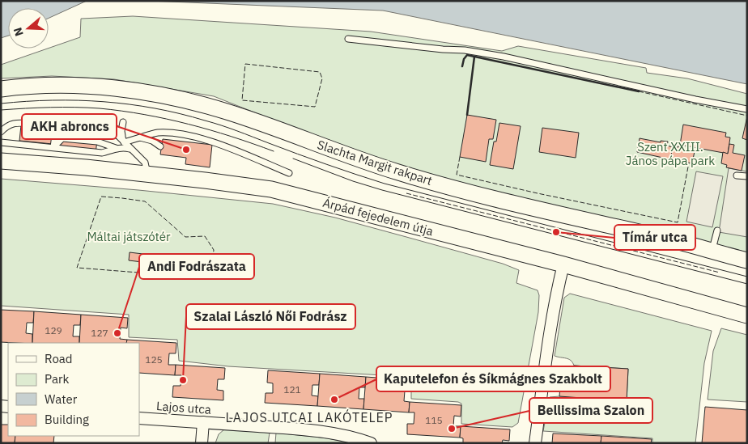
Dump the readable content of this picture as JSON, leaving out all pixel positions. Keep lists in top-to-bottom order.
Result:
{
  "streets": {
    "main road": ["Slachta Margit rakpart", "Árpád fejedelem útja"],
    "street": ["Lajos utca"]
  },
  "districts": ["LAJOS UTCAI LAKÓTELEP"],
  "parks": ["Szent XXIII. János pápa park", "Máltai játszótér"],
  "places": [
    "AKH abroncs",
    "Tímár utca",
    "Andi Fodrászata",
    "Szalai László Női Fodrász",
    "Kaputelefon és Síkmágnes Szakbolt",
    "Bellissima Szalon"
  ],
  "house_numbers": [
    "129",
    "127",
    "125",
    "121",
    "115"
  ],
  "legend": [
    "Road",
    "Park",
    "Water",
    "Building"
  ],
  "north": "left"
}
